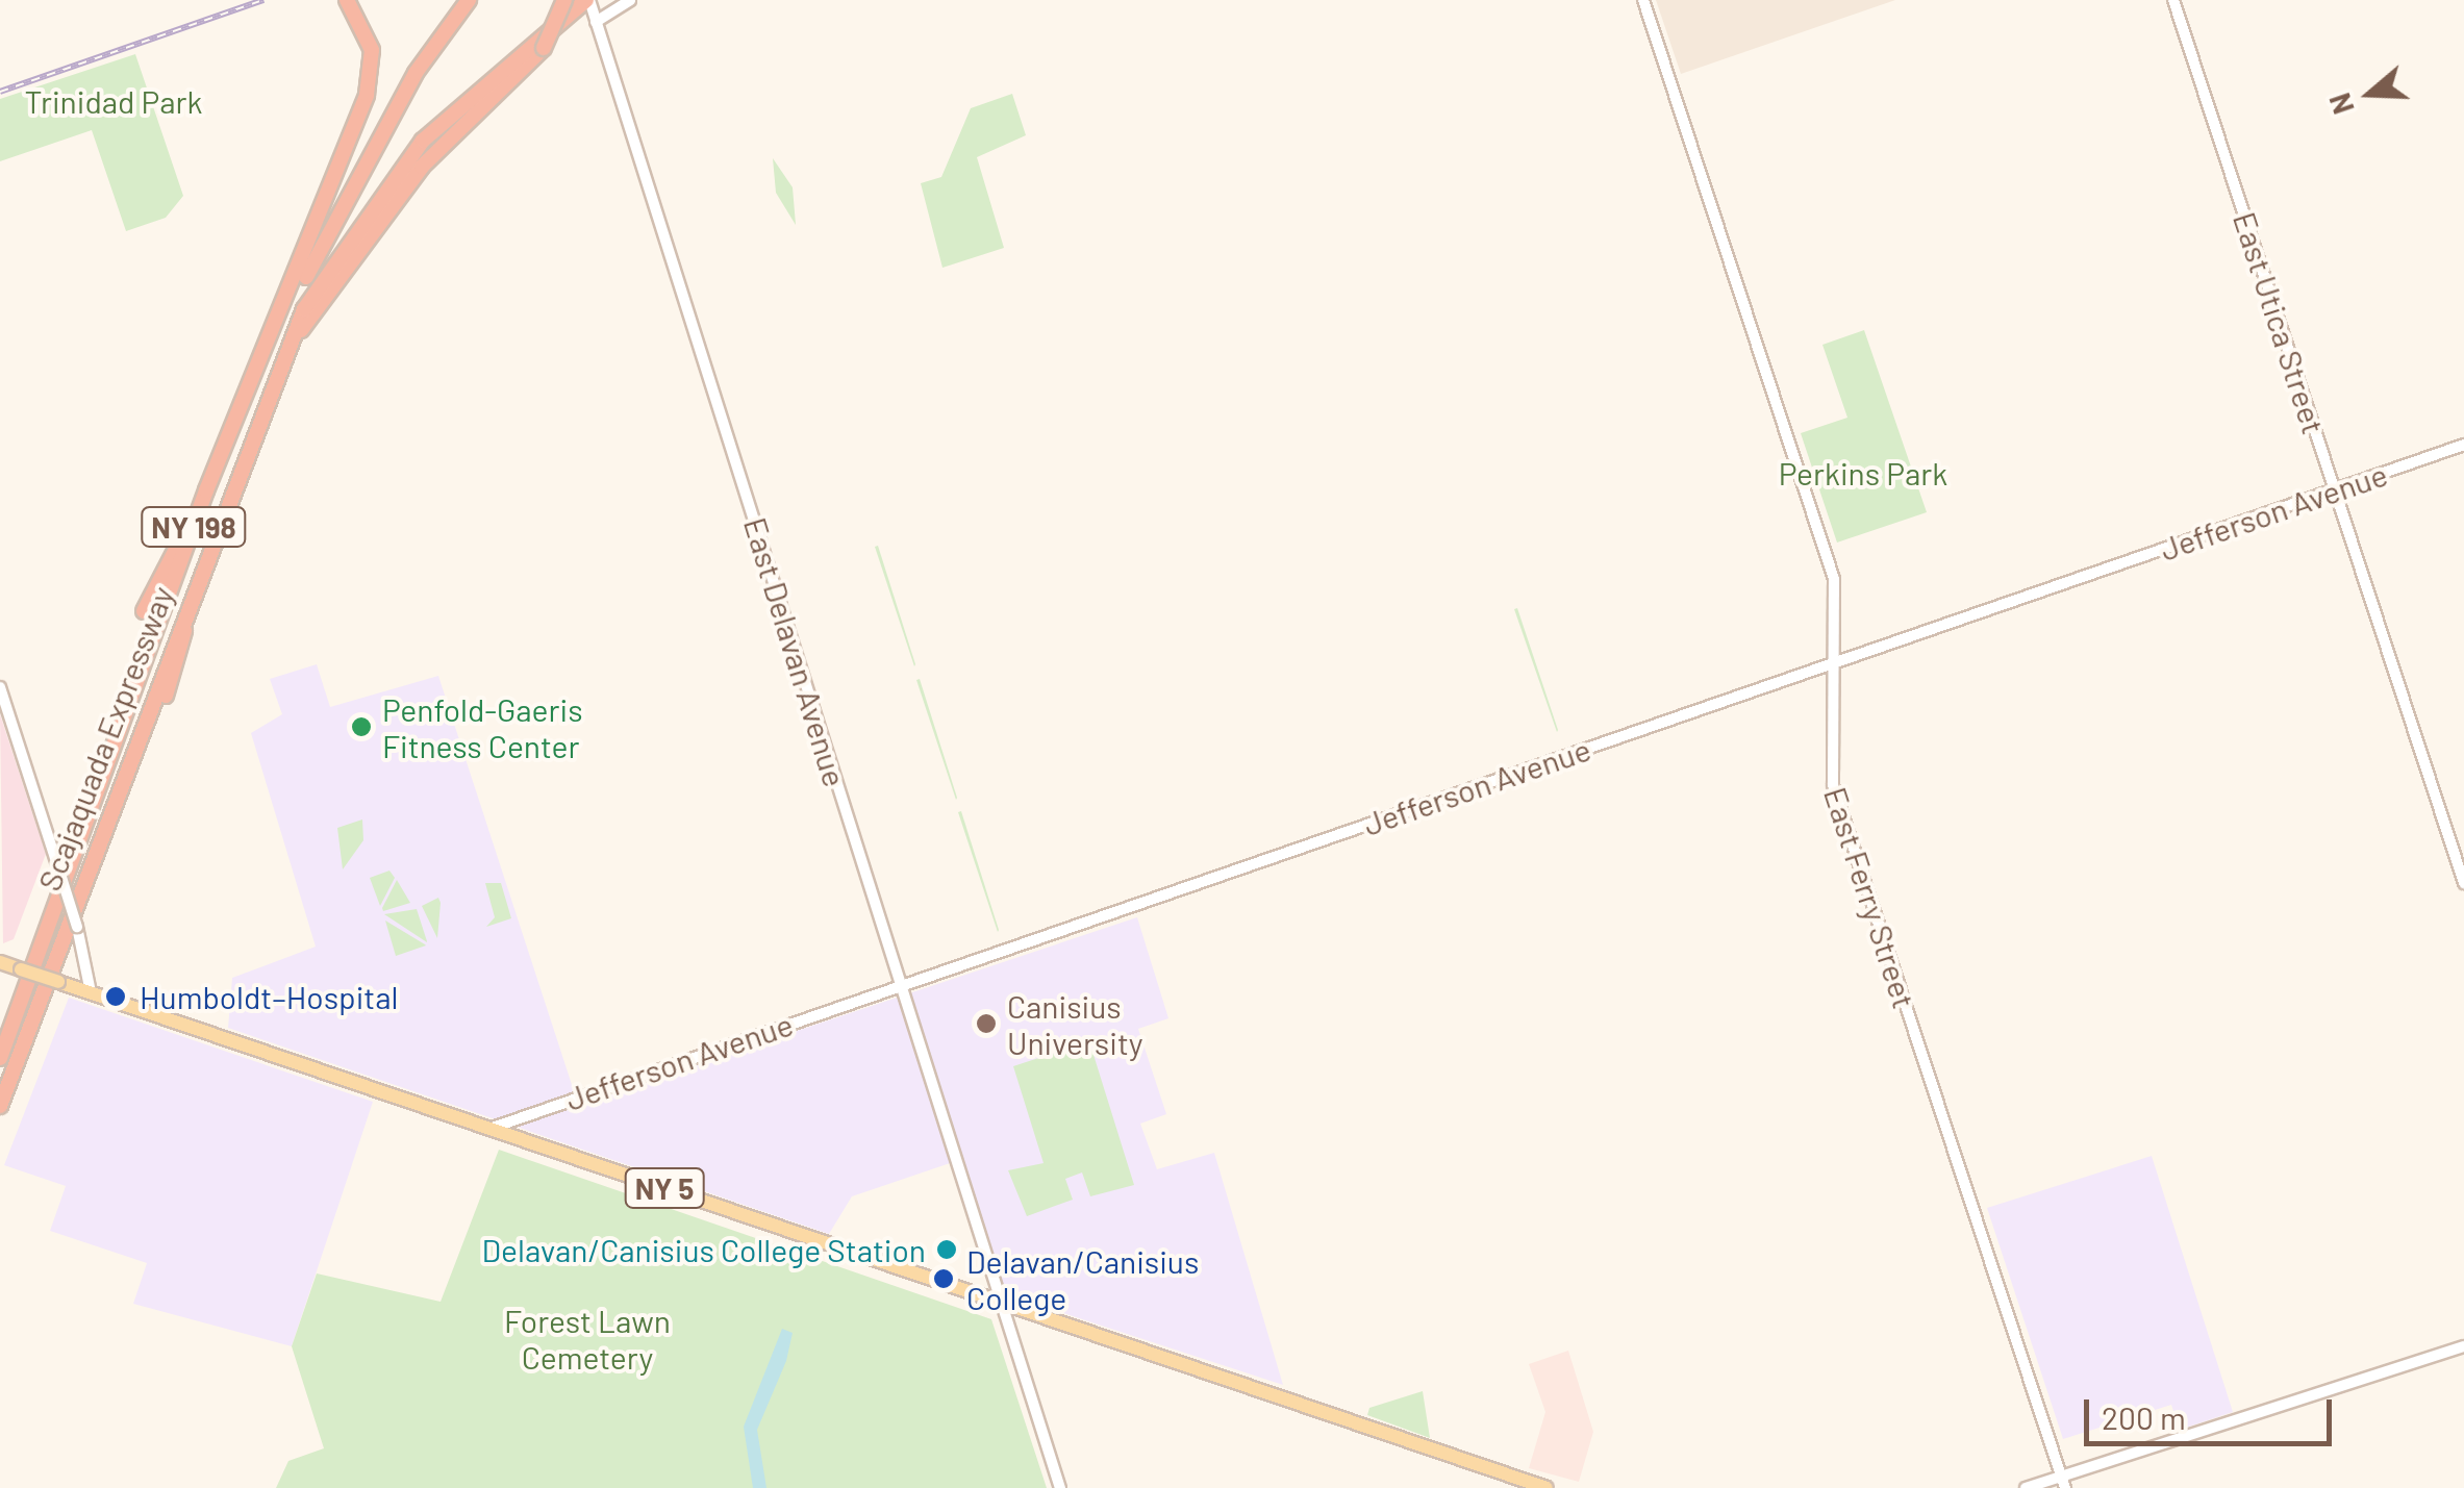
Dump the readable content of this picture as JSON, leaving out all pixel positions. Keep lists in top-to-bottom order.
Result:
{
  "streets": {
    "highway": ["NY 198", "Scajaquada Expressway"],
    "main road": ["NY 5"],
    "street": [
      "East Utica Street",
      "Jefferson Avenue",
      "East Delavan Avenue",
      "East Ferry Street"
    ]
  },
  "crossings": [
    ["East Utica Street", "Jefferson Avenue"],
    ["Jefferson Avenue", "East Delavan Avenue"],
    ["Jefferson Avenue", "East Ferry Street"],
    ["Jefferson Avenue", "NY 5"],
    ["East Delavan Avenue", "NY 5"]
  ],
  "parks": ["Trinidad Park", "Perkins Park", "Forest Lawn Cemetery"],
  "places": [
    "Penfold-Gaeris Fitness Center",
    "Humboldt–Hospital",
    "Canisius University",
    "Delavan/Canisius College Station",
    "Delavan/Canisius College"
  ],
  "scale_bar": "200 m",
  "north": "left"
}
